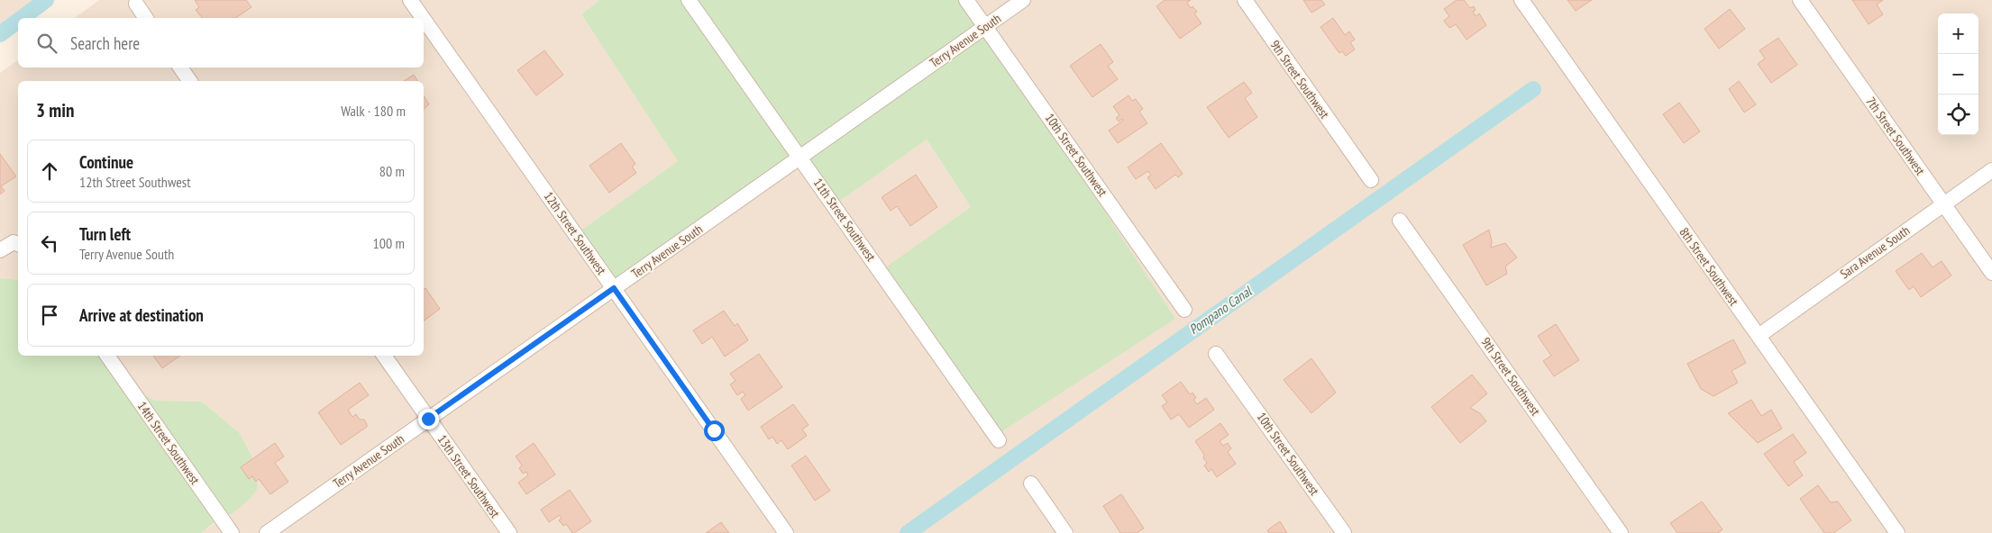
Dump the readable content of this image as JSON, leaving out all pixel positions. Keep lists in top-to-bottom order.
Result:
{
  "streets": {
    "street": [
      "Terry Avenue South",
      "9th Street Southwest",
      "7th Street Southwest",
      "10th Street Southwest",
      "11th Street Southwest",
      "12th Street Southwest",
      "Sara Avenue South",
      "8th Street Southwest",
      "14th Street Southwest",
      "13th Street Southwest"
    ]
  },
  "crossings": [
    ["Terry Avenue South", "10th Street Southwest"],
    ["Terry Avenue South", "11th Street Southwest"],
    ["Terry Avenue South", "12th Street Southwest"],
    ["Terry Avenue South", "13th Street Southwest"],
    ["7th Street Southwest", "Sara Avenue South"],
    ["Sara Avenue South", "8th Street Southwest"]
  ],
  "water": ["Pompano Canal"],
  "page": {
    "map_buttons": ["+", "−"],
    "search": "Search here",
    "heading": ["3 min", "Walk · 180 m"],
    "list": [
      ["Continue", "12th Street Southwest", "80 m"],
      ["Turn left", "Terry Avenue South", "100 m"],
      "Arrive at destination"
    ]
  }
}
